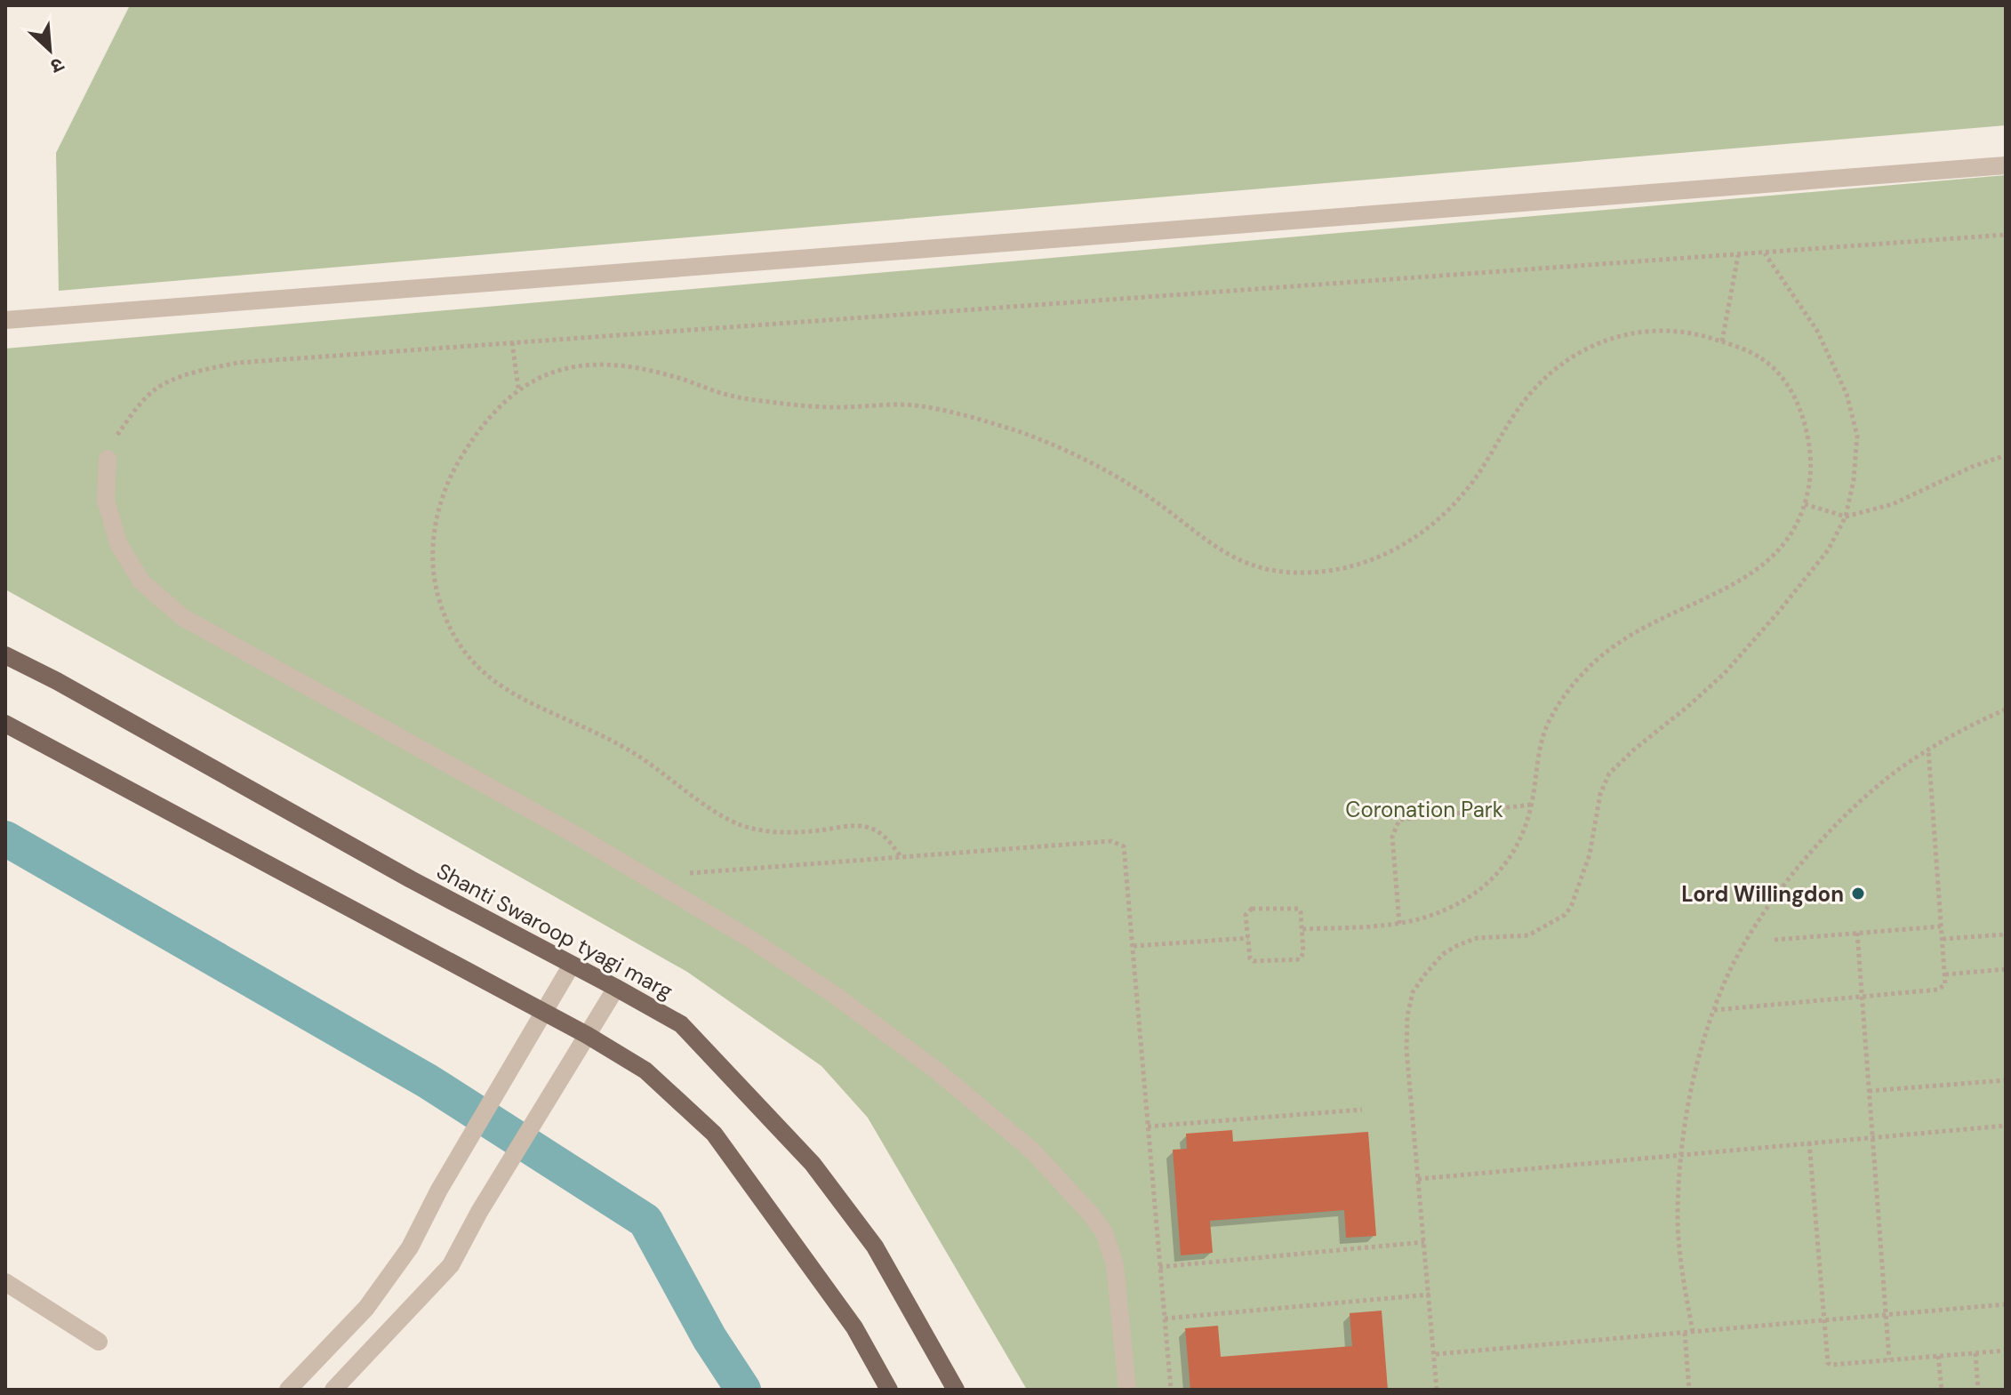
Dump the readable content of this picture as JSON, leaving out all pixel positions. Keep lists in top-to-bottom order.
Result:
{
  "streets": {
    "main road": ["Shanti Swaroop tyagi marg"]
  },
  "parks": ["Coronation Park"],
  "places": ["Lord Willingdon"],
  "north": "bottom right"
}
